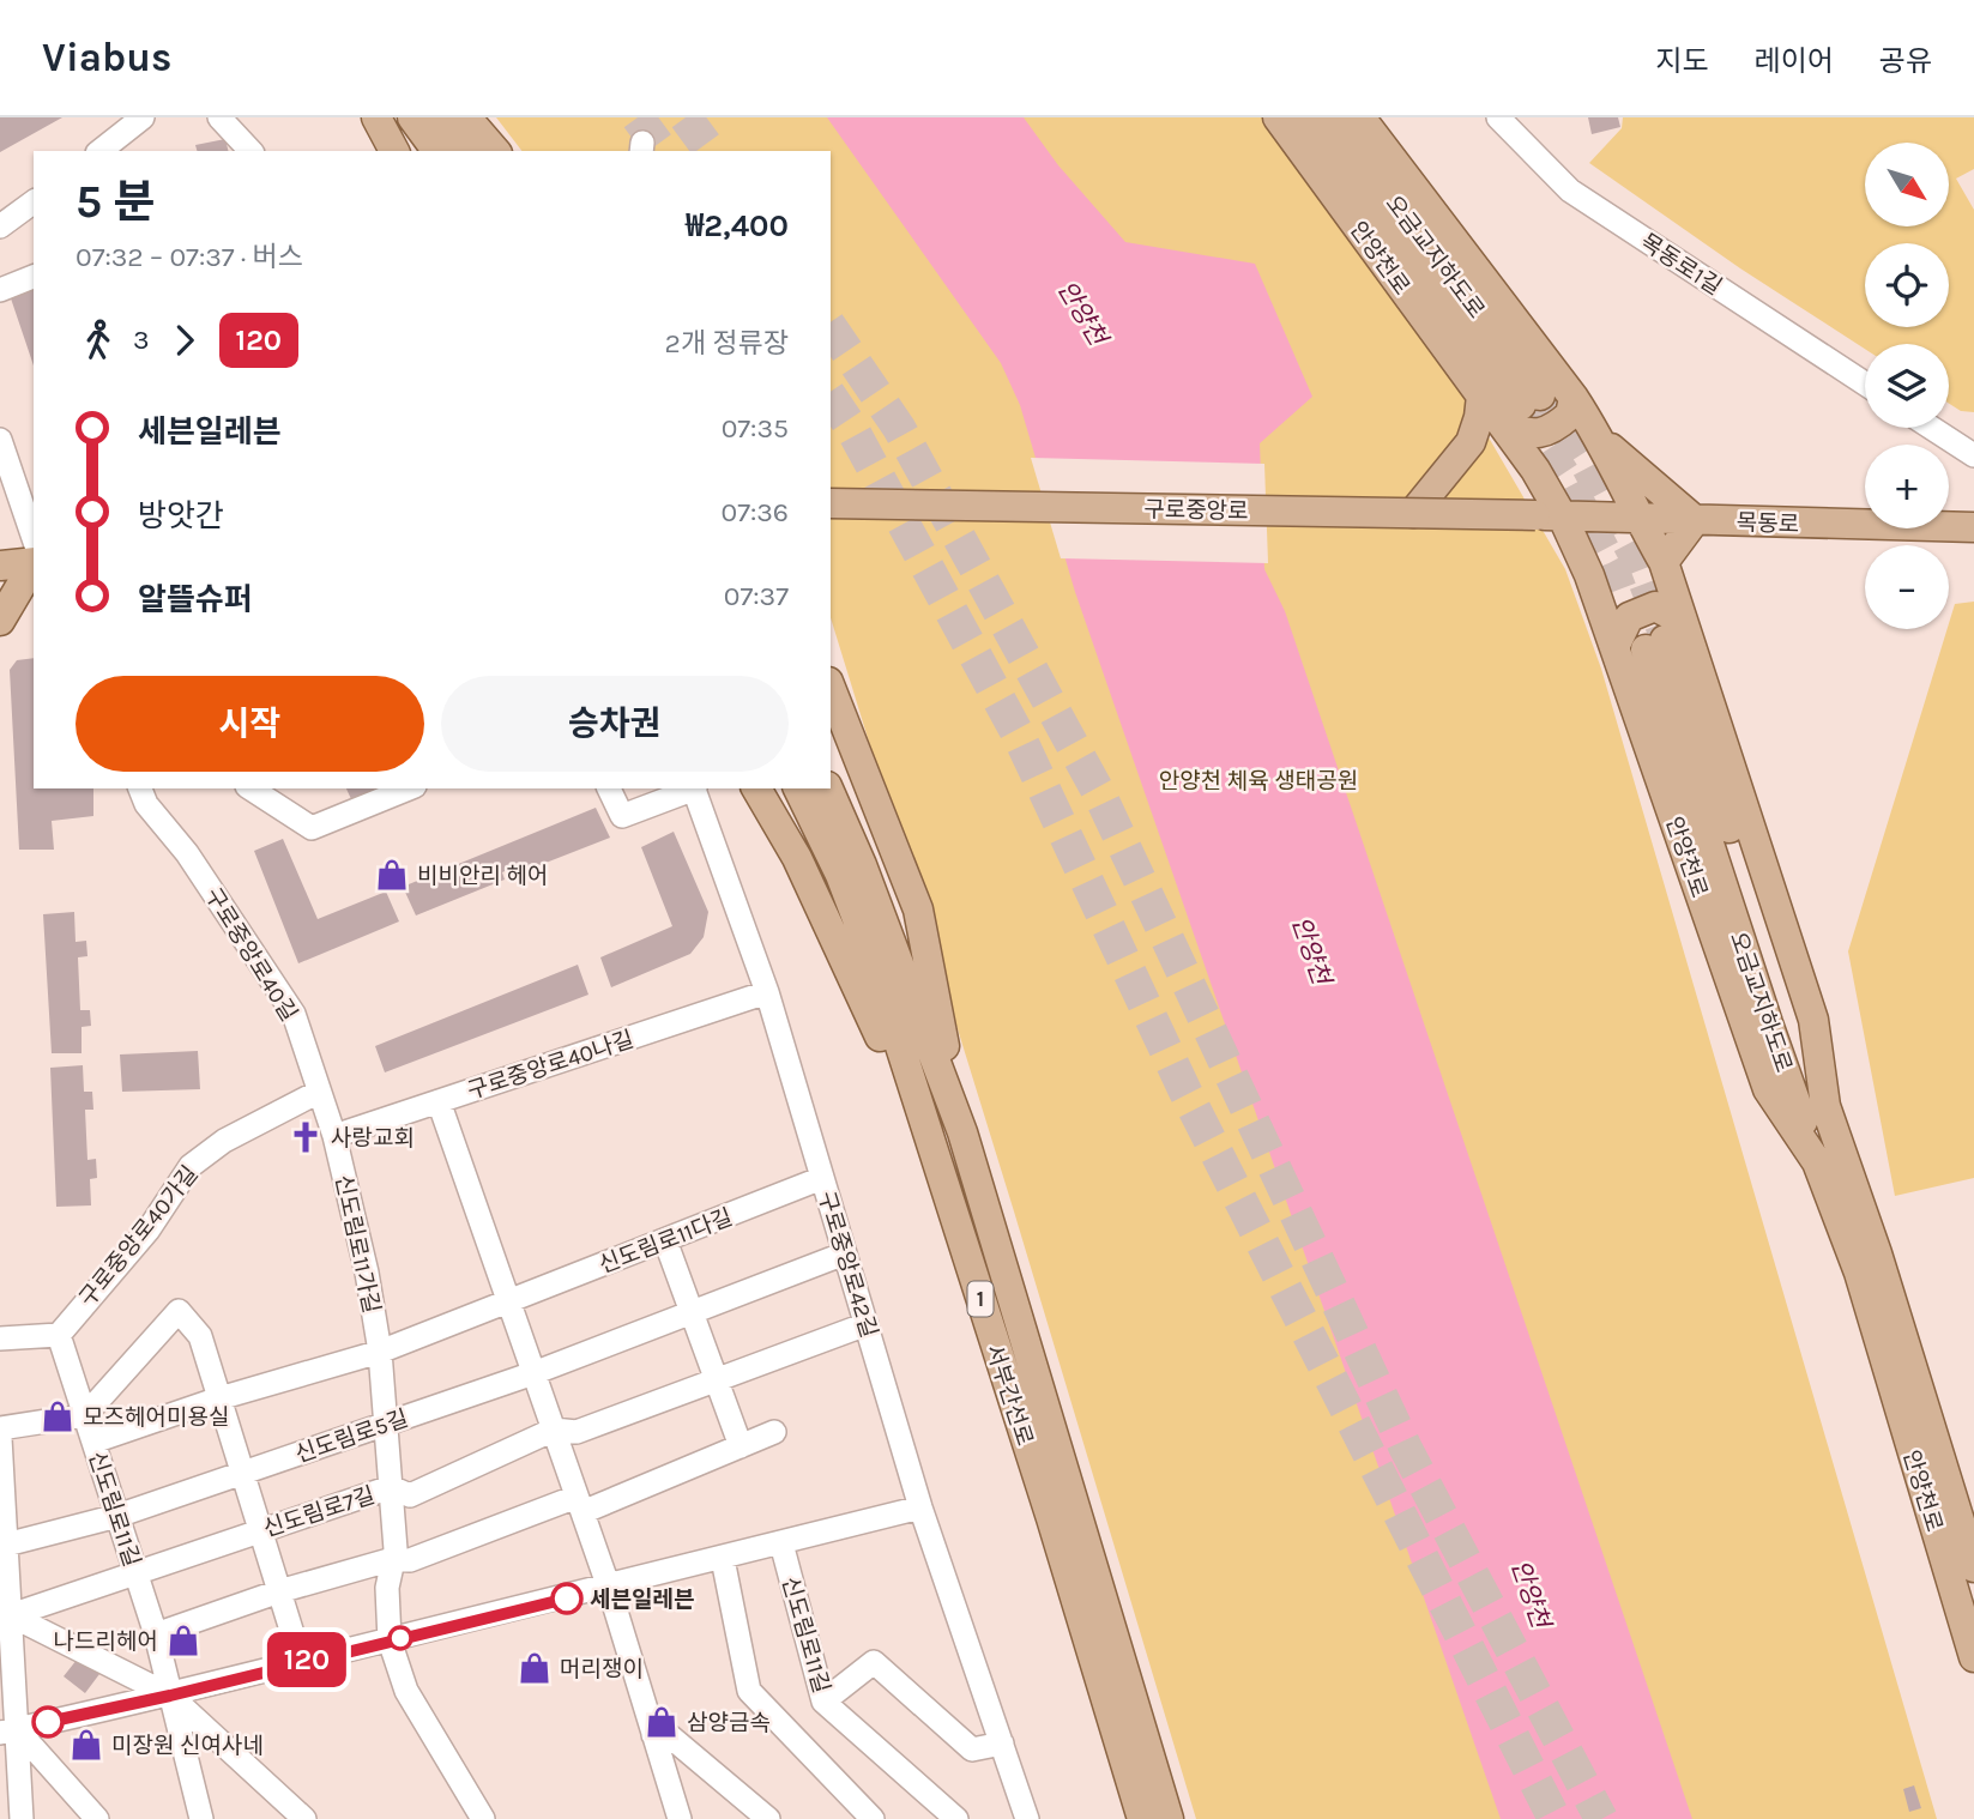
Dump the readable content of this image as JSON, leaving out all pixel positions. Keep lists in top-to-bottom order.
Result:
{
  "streets": {
    "main road": [
      "오금교지하도로",
      "안양천로",
      "구로중앙로",
      "목동로",
      "1",
      "서부간선로"
    ],
    "street": [
      "목동로1길",
      "구로중앙로40길",
      "구로중앙로40나길",
      "구로중앙로40가길",
      "신도림로11다길",
      "신도림로11가길",
      "구로중앙로42길",
      "신도림로5길",
      "신도림로11길",
      "신도림로7길"
    ]
  },
  "crossings": [
    ["오금교지하도로", "안양천로"],
    ["안양천로", "구로중앙로"],
    ["안양천로", "목동로"],
    ["구로중앙로", "목동로"],
    ["구로중앙로40길", "구로중앙로40나길"],
    ["구로중앙로40길", "구로중앙로40가길"],
    ["구로중앙로40길", "신도림로11가길"],
    ["구로중앙로40나길", "신도림로11가길"],
    ["구로중앙로40나길", "구로중앙로42길"],
    ["구로중앙로40가길", "신도림로11길"],
    ["신도림로11다길", "신도림로11가길"],
    ["신도림로11다길", "구로중앙로42길"],
    ["신도림로11가길", "신도림로5길"],
    ["신도림로11가길", "신도림로11길"],
    ["신도림로11가길", "신도림로7길"],
    ["구로중앙로42길", "신도림로5길"],
    ["구로중앙로42길", "신도림로11길"],
    ["구로중앙로42길", "신도림로7길"],
    ["신도림로5길", "신도림로11길"],
    ["신도림로11길", "신도림로7길"]
  ],
  "water": ["안양천"],
  "parks": ["안양천 체육 생태공원"],
  "places": {
    "shop": [
      "비비안리 헤어",
      "모즈헤어미용실",
      "나드리헤어",
      "머리쟁이",
      "삼양금속",
      "미장원 신여사네"
    ],
    "church": ["사랑교회"],
    "other": ["세븐일레븐"]
  },
  "lines": ["bus line 120"],
  "north": "bottom right",
  "page": {
    "header": "Viabus",
    "nav": ["지도", "레이어", "공유"],
    "on_map": "120",
    "map_buttons": ["+", "−"],
    "heading": ["5 분", "07:32 – 07:37 · 버스", "₩2,400"],
    "legs": ["3", "120", "2개 정류장"],
    "list": [
      {
        "name": "세븐일레븐",
        "value": "07:35"
      },
      {
        "name": "방앗간",
        "value": "07:36"
      },
      {
        "name": "알뜰슈퍼",
        "value": "07:37"
      }
    ],
    "buttons": ["시작", "승차권"]
  }
}
